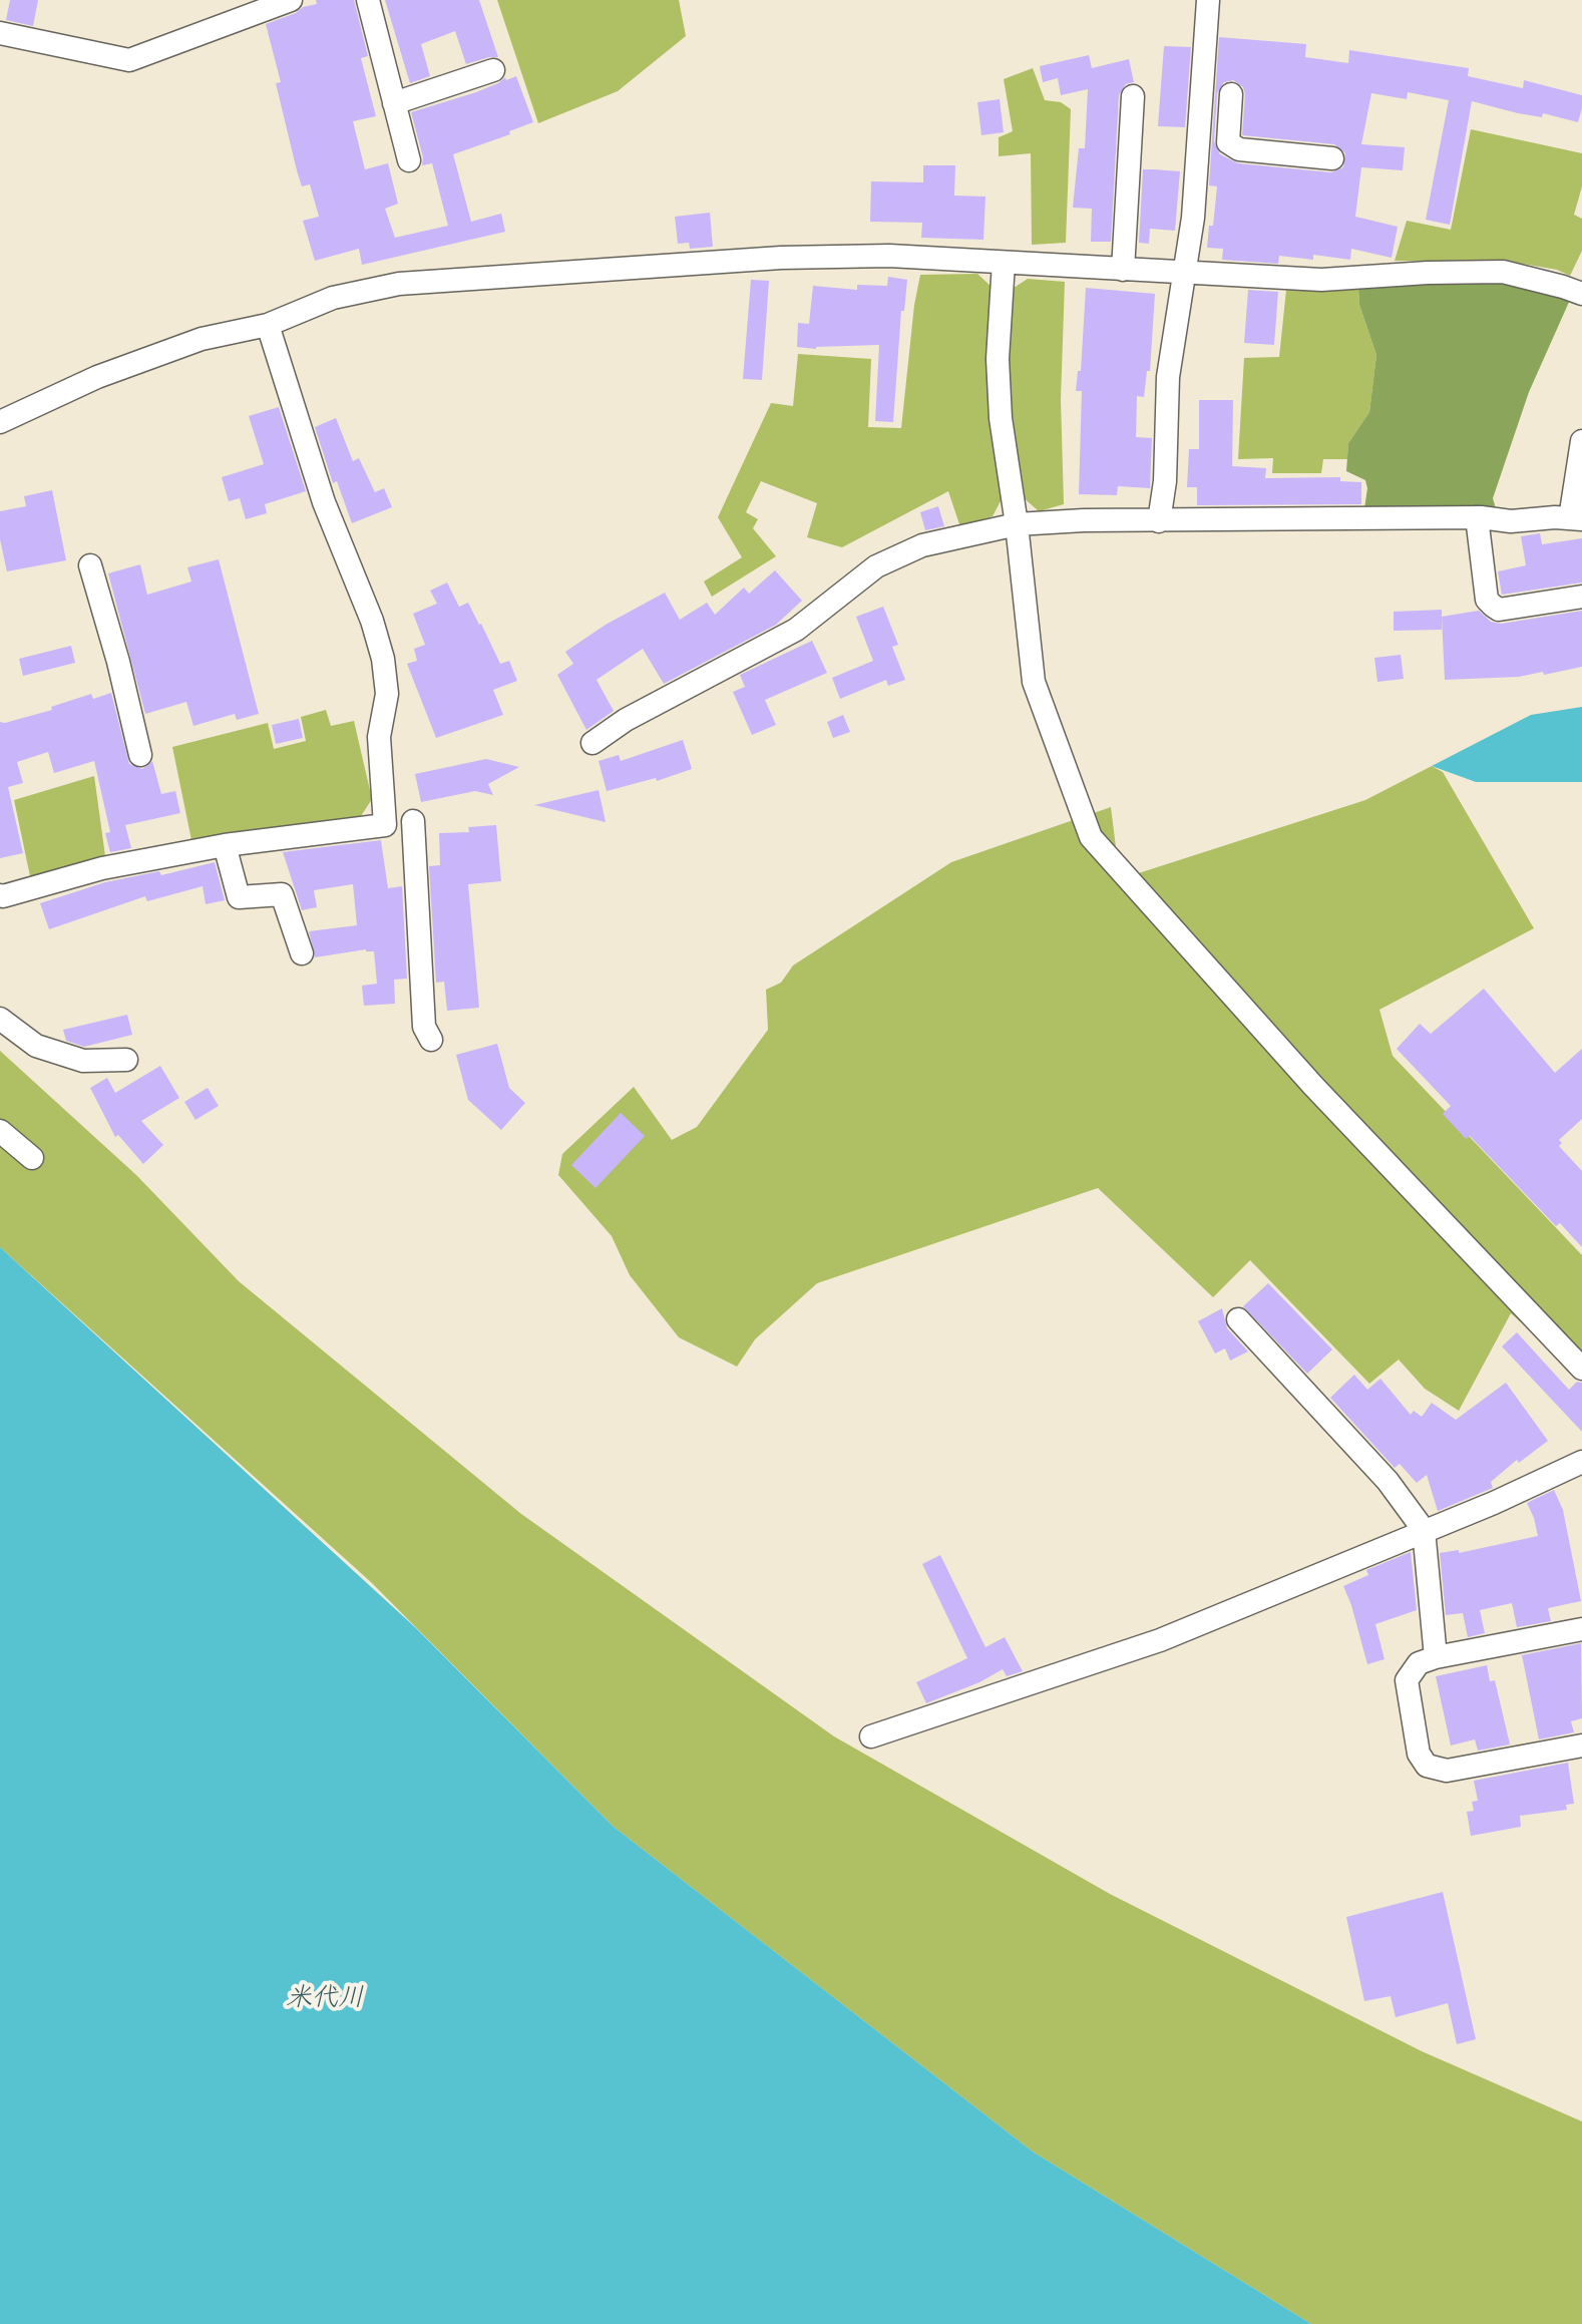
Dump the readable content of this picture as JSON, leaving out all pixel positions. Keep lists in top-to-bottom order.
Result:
{
  "water": ["米代川"]
}
